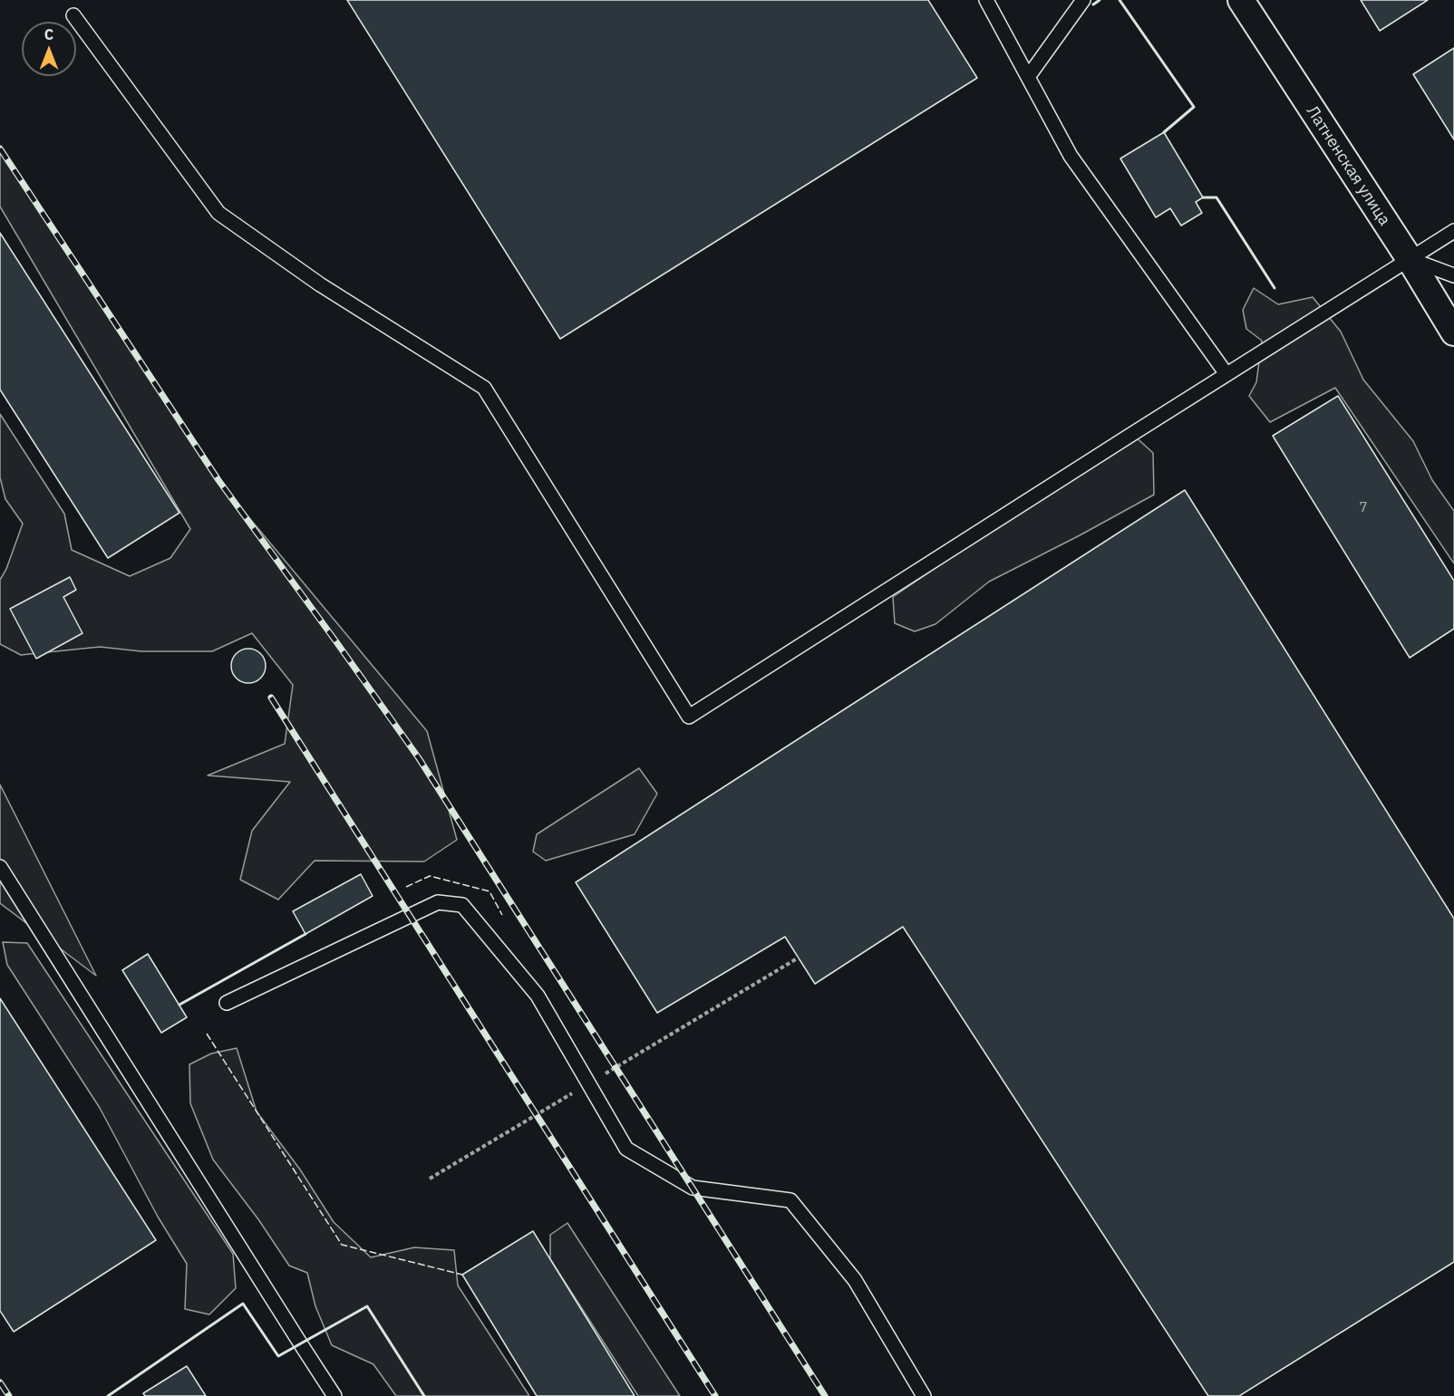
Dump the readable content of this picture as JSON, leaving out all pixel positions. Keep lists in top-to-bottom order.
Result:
{
  "streets": {
    "street": ["Латненская улица"]
  },
  "house_numbers": ["7"],
  "north": "top"
}
